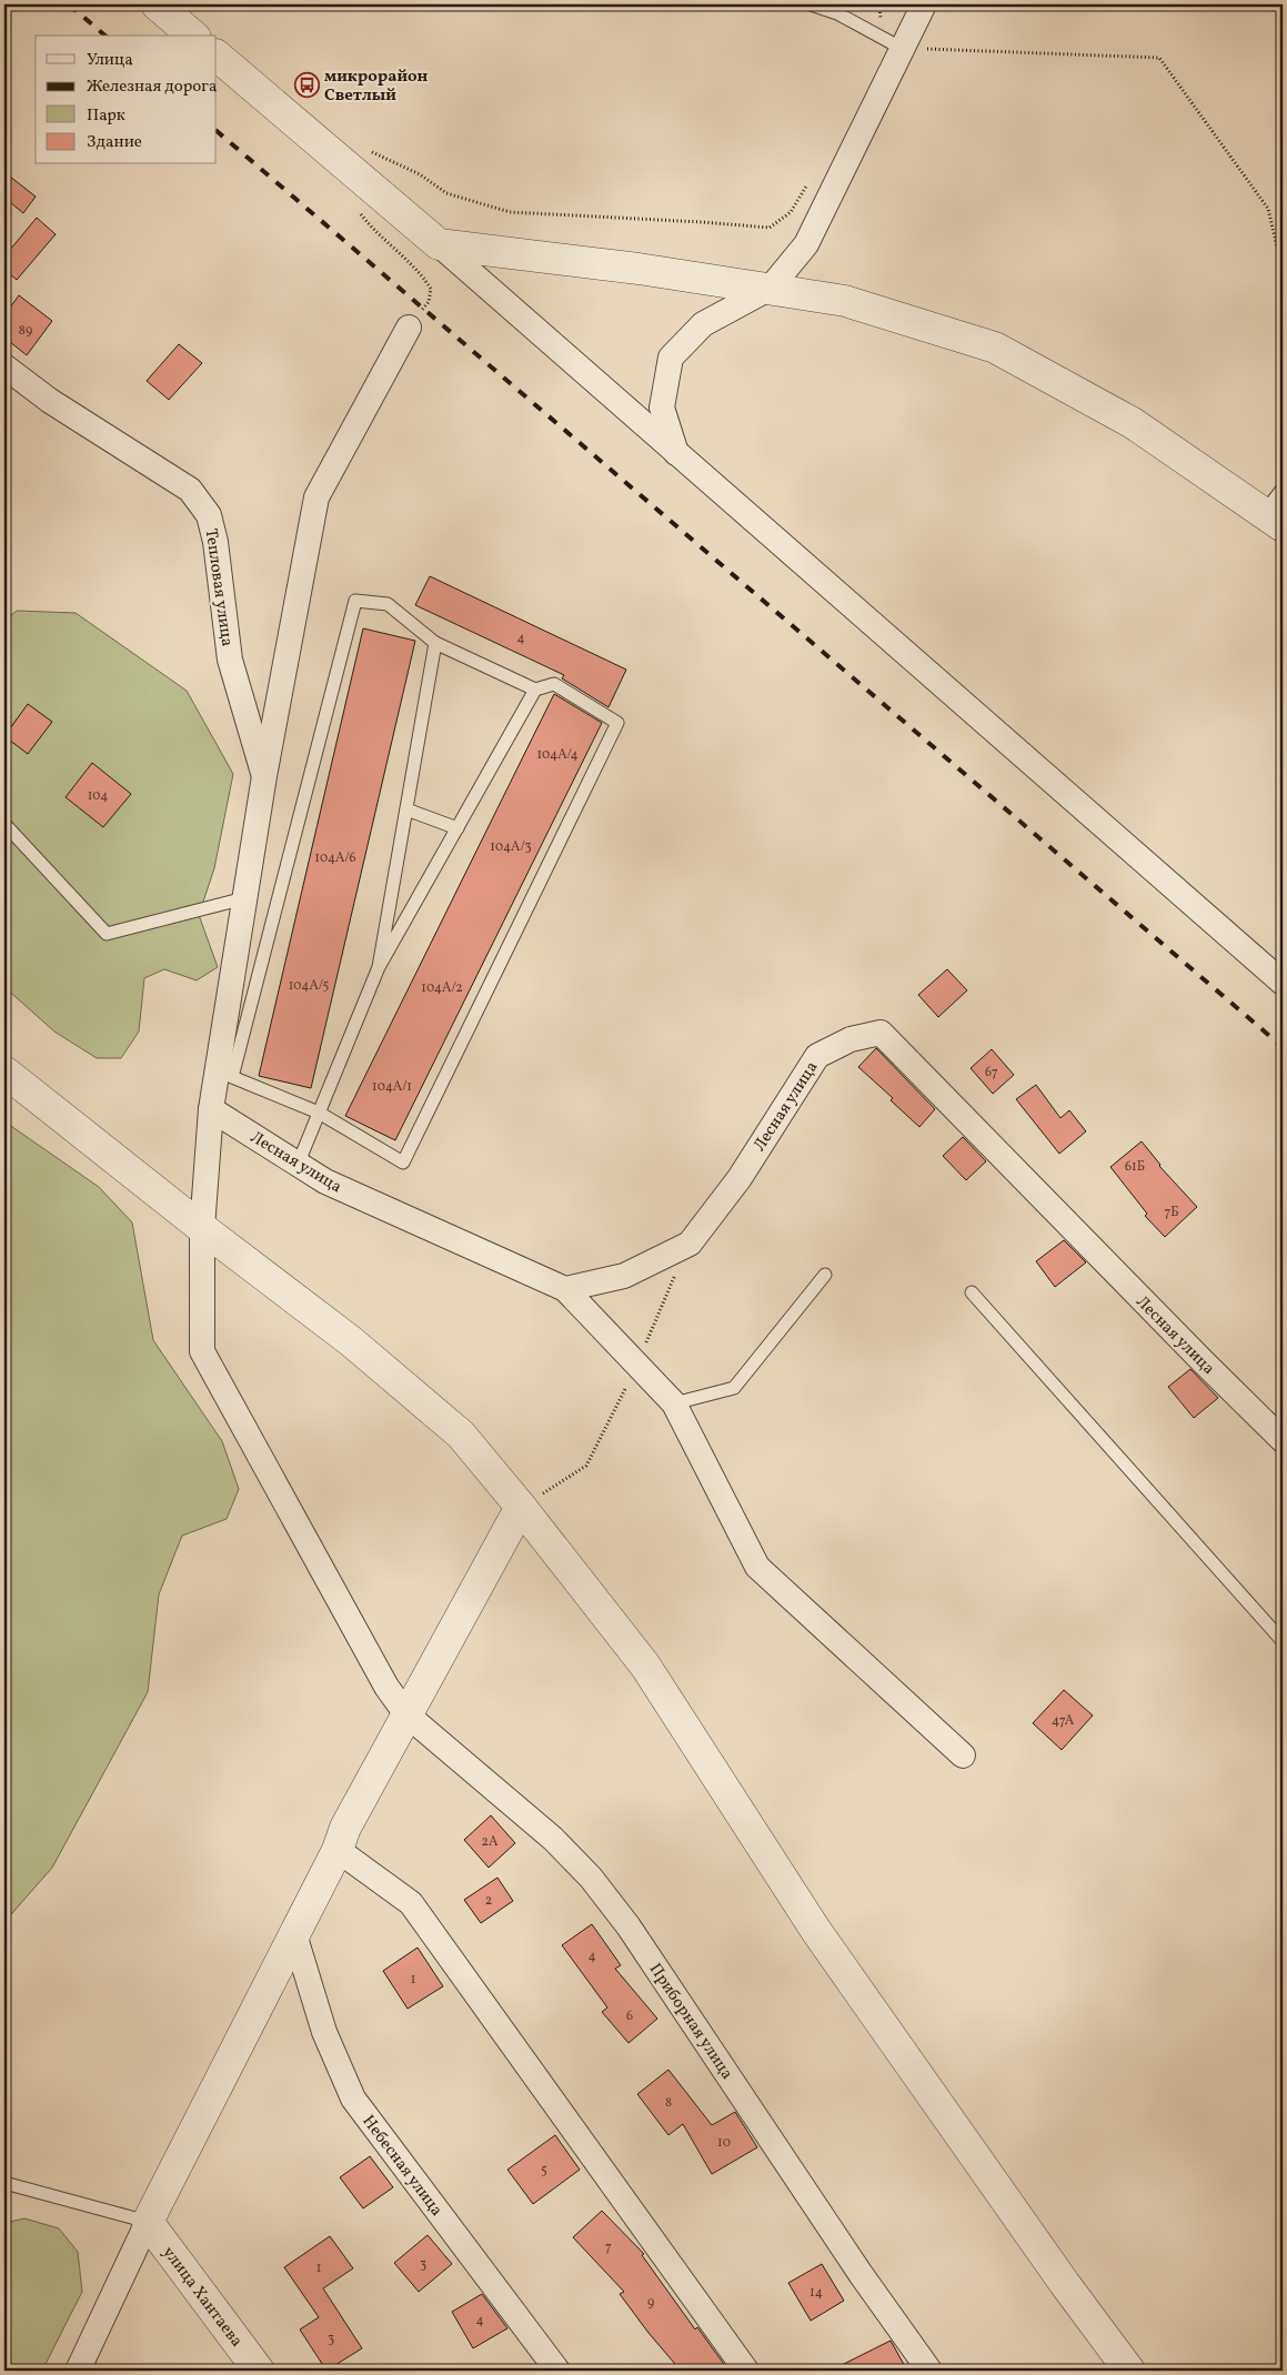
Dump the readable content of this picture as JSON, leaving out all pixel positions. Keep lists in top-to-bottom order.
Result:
{
  "streets": {
    "street": [
      "Тепловая улица",
      "Лесная улица",
      "Приборная улица",
      "Небесная улица",
      "улица Хантаева"
    ]
  },
  "crossings": [
    ["Тепловая улица", "Приборная улица"],
    ["Лесная улица", "Приборная улица"]
  ],
  "places": {
    "bus stop": ["микрорайон Светлый"]
  },
  "house_numbers": [
    "89",
    "4",
    "104А/4",
    "104",
    "104А/3",
    "104А/6",
    "104А/5",
    "104А/2",
    "67",
    "104А/1",
    "61Б",
    "7Б",
    "47А",
    "2А",
    "2",
    "4",
    "1",
    "6",
    "8",
    "10",
    "5",
    "7",
    "3",
    "1",
    "14",
    "9",
    "4",
    "3"
  ],
  "legend": [
    "Улица",
    "Железная дорога",
    "Парк",
    "Здание"
  ]
}
